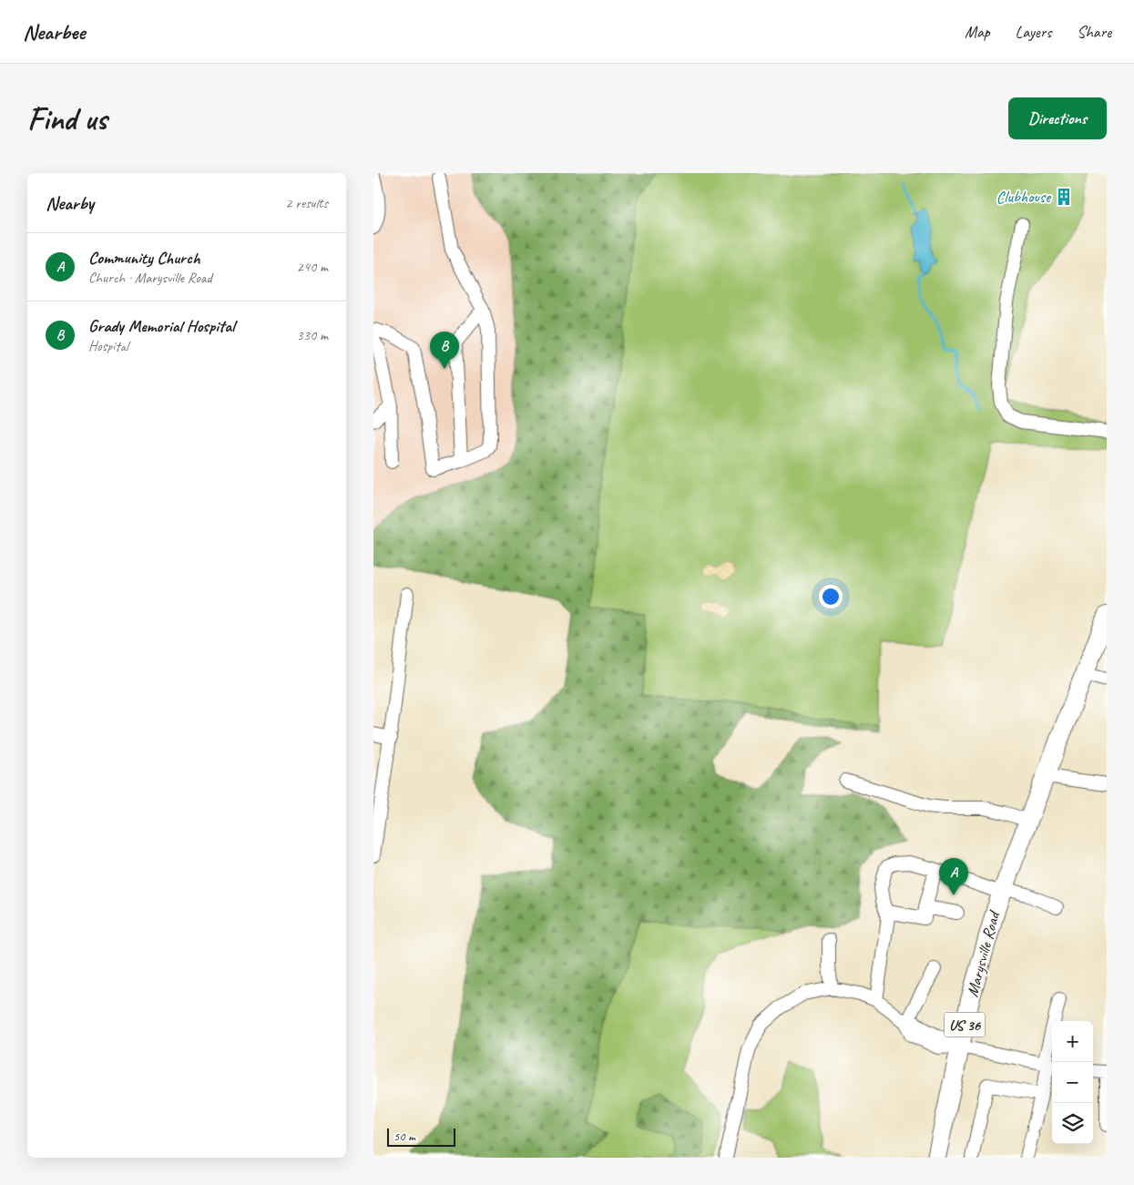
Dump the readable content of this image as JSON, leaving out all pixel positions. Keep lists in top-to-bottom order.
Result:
{
  "streets": {
    "highway": ["Marysville Road", "US 36"]
  },
  "crossings": [
    ["Marysville Road", "US 36"]
  ],
  "places": {
    "building": ["Clubhouse"]
  },
  "scale_bar": "50 m",
  "page": {
    "header": "Nearbee",
    "nav": ["Map", "Layers", "Share"],
    "buttons": "Directions",
    "title": "Find us",
    "heading": ["Nearby", "2 results"],
    "list": [
      {
        "mark": "A",
        "name": "Community Church",
        "note": "Church · Marysville Road",
        "value": "240 m"
      },
      {
        "mark": "B",
        "name": "Grady Memorial Hospital",
        "note": "Hospital",
        "value": "330 m"
      }
    ],
    "pins": ["B", "A"],
    "map_buttons": ["+", "−"],
    "scale": "50 m"
  }
}
